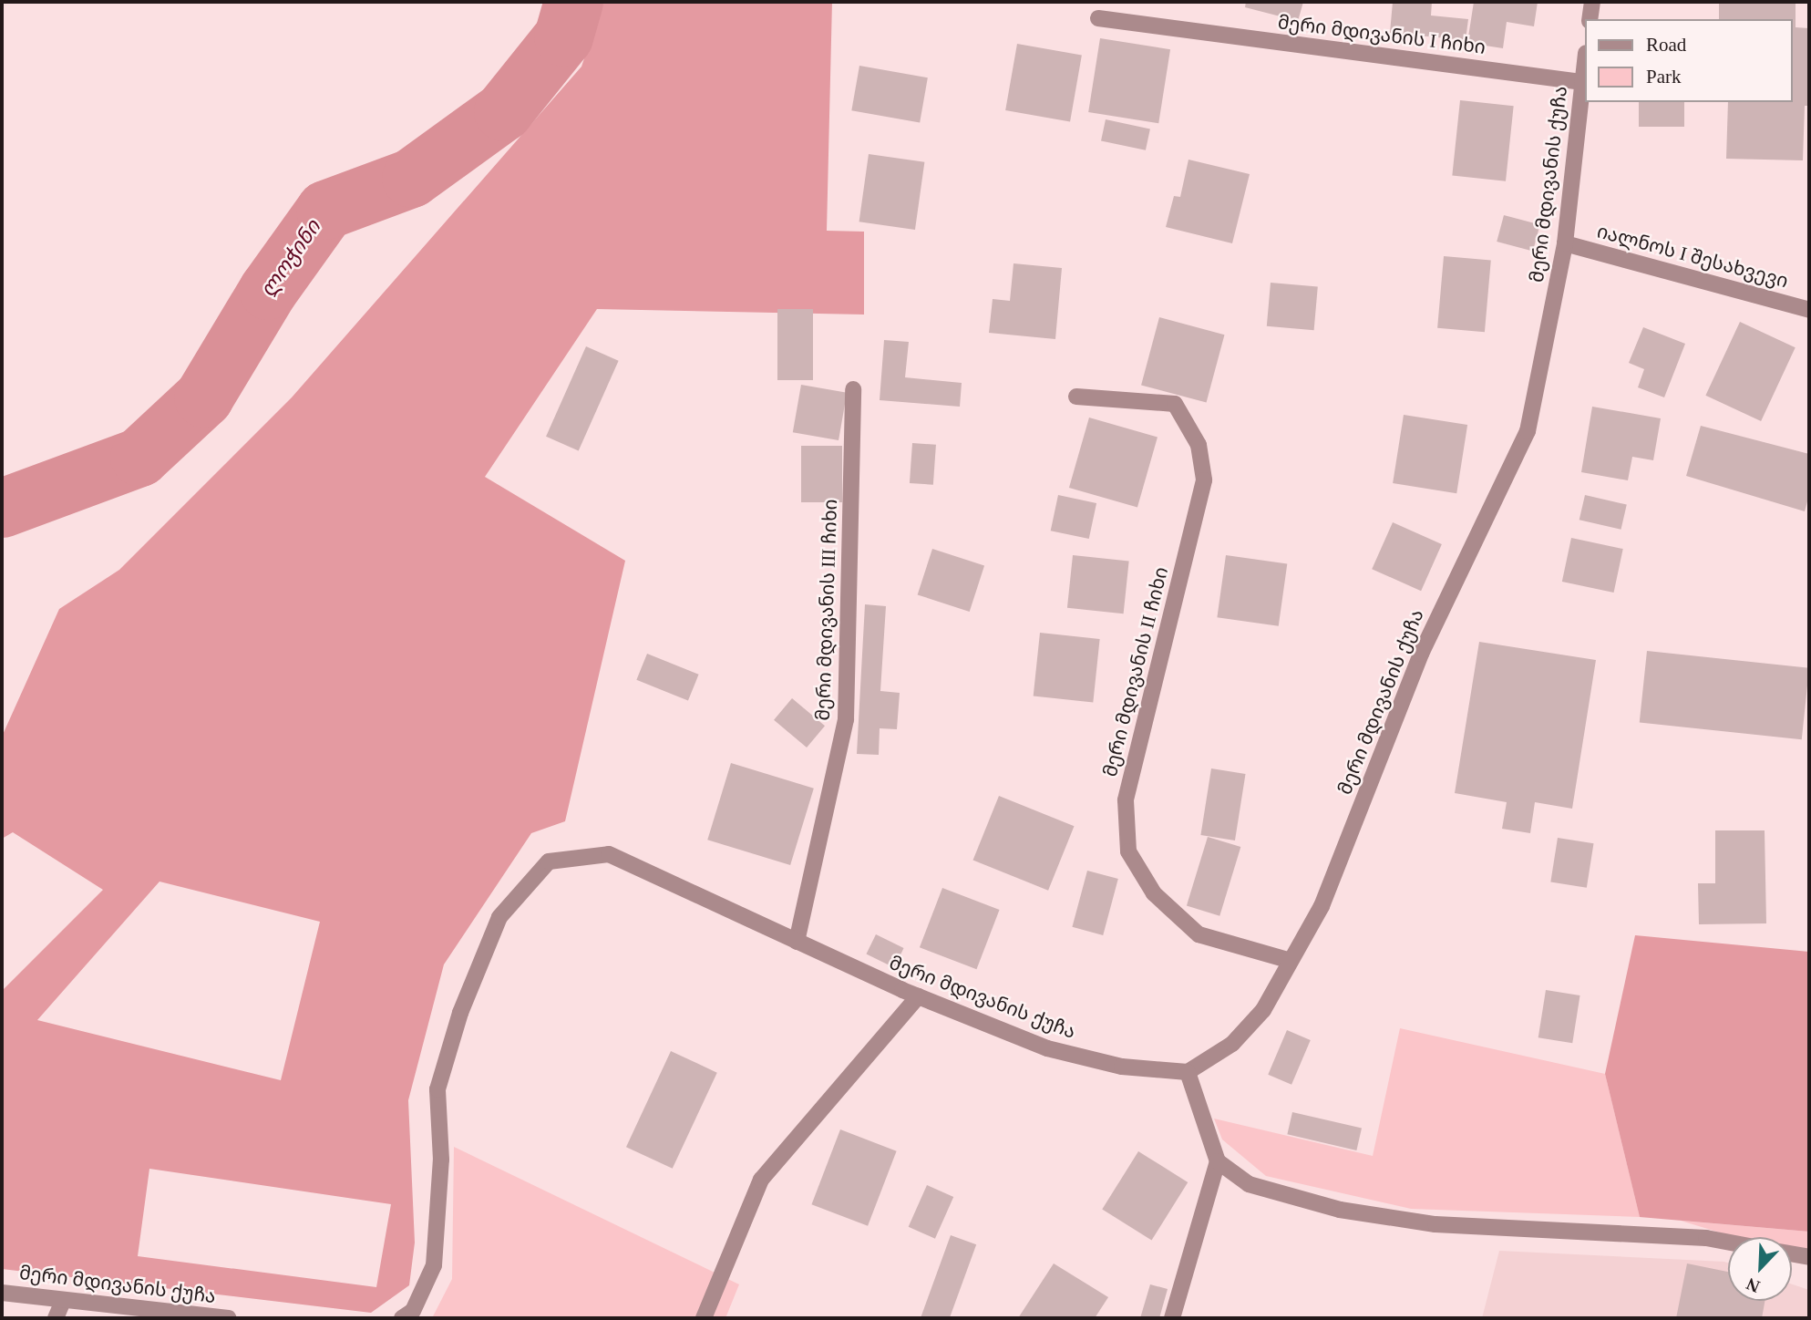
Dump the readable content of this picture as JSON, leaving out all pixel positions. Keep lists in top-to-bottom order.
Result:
{
  "streets": {
    "street": [
      "მერი მდივანის I ჩიხი",
      "მერი მდივანის ქუჩა",
      "იალნოს I შესახვევი",
      "მერი მდივანის III ჩიხი",
      "მერი მდივანის II ჩიხი"
    ]
  },
  "crossings": [
    ["მერი მდივანის I ჩიხი", "მერი მდივანის ქუჩა"],
    ["მერი მდივანის ქუჩა", "იალნოს I შესახვევი"],
    ["მერი მდივანის ქუჩა", "მერი მდივანის III ჩიხი"],
    ["მერი მდივანის ქუჩა", "მერი მდივანის II ჩიხი"]
  ],
  "water": ["ლოჭინი"],
  "legend": ["Road", "Park"],
  "north": "bottom left"
}
